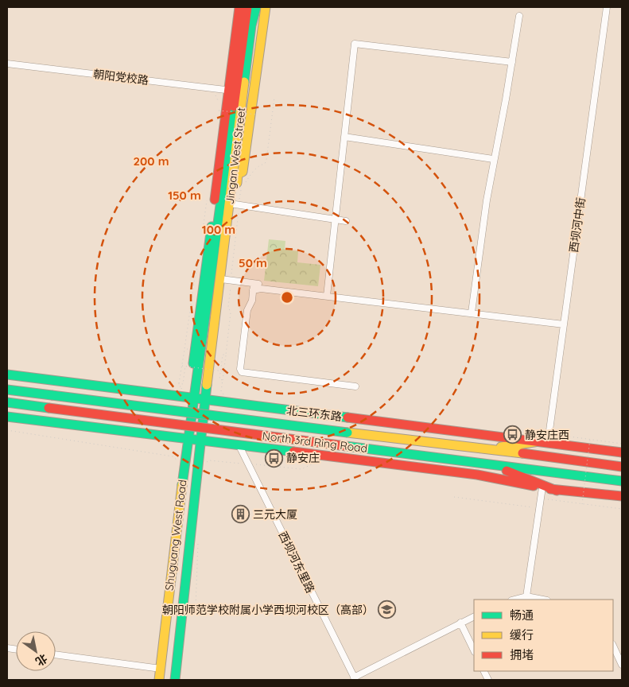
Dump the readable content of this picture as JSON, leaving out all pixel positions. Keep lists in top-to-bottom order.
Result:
{
  "streets": {
    "main road": [
      "Jingan West Street",
      "北三环东路",
      "North 3rd Ring Road",
      "Shuguang West Road"
    ],
    "street": ["朝阳党校路", "西坝河中街", "西坝河东里路"]
  },
  "crossings": [
    ["朝阳党校路", "Jingan West Street"],
    ["Jingan West Street", "北三环东路"],
    ["Jingan West Street", "Shuguang West Road"],
    ["西坝河中街", "北三环东路"],
    ["北三环东路", "Shuguang West Road"]
  ],
  "places": {
    "bus stop": ["静安庄西", "静安庄"],
    "building": ["三元大厦"],
    "school or university": ["朝阳师范学校附属小学西坝河校区（高部）"]
  },
  "legend": ["畅通", "缓行", "拥堵"],
  "north": "bottom right",
  "rings": [
    "200 m",
    "150 m",
    "100 m",
    "50 m"
  ]
}
